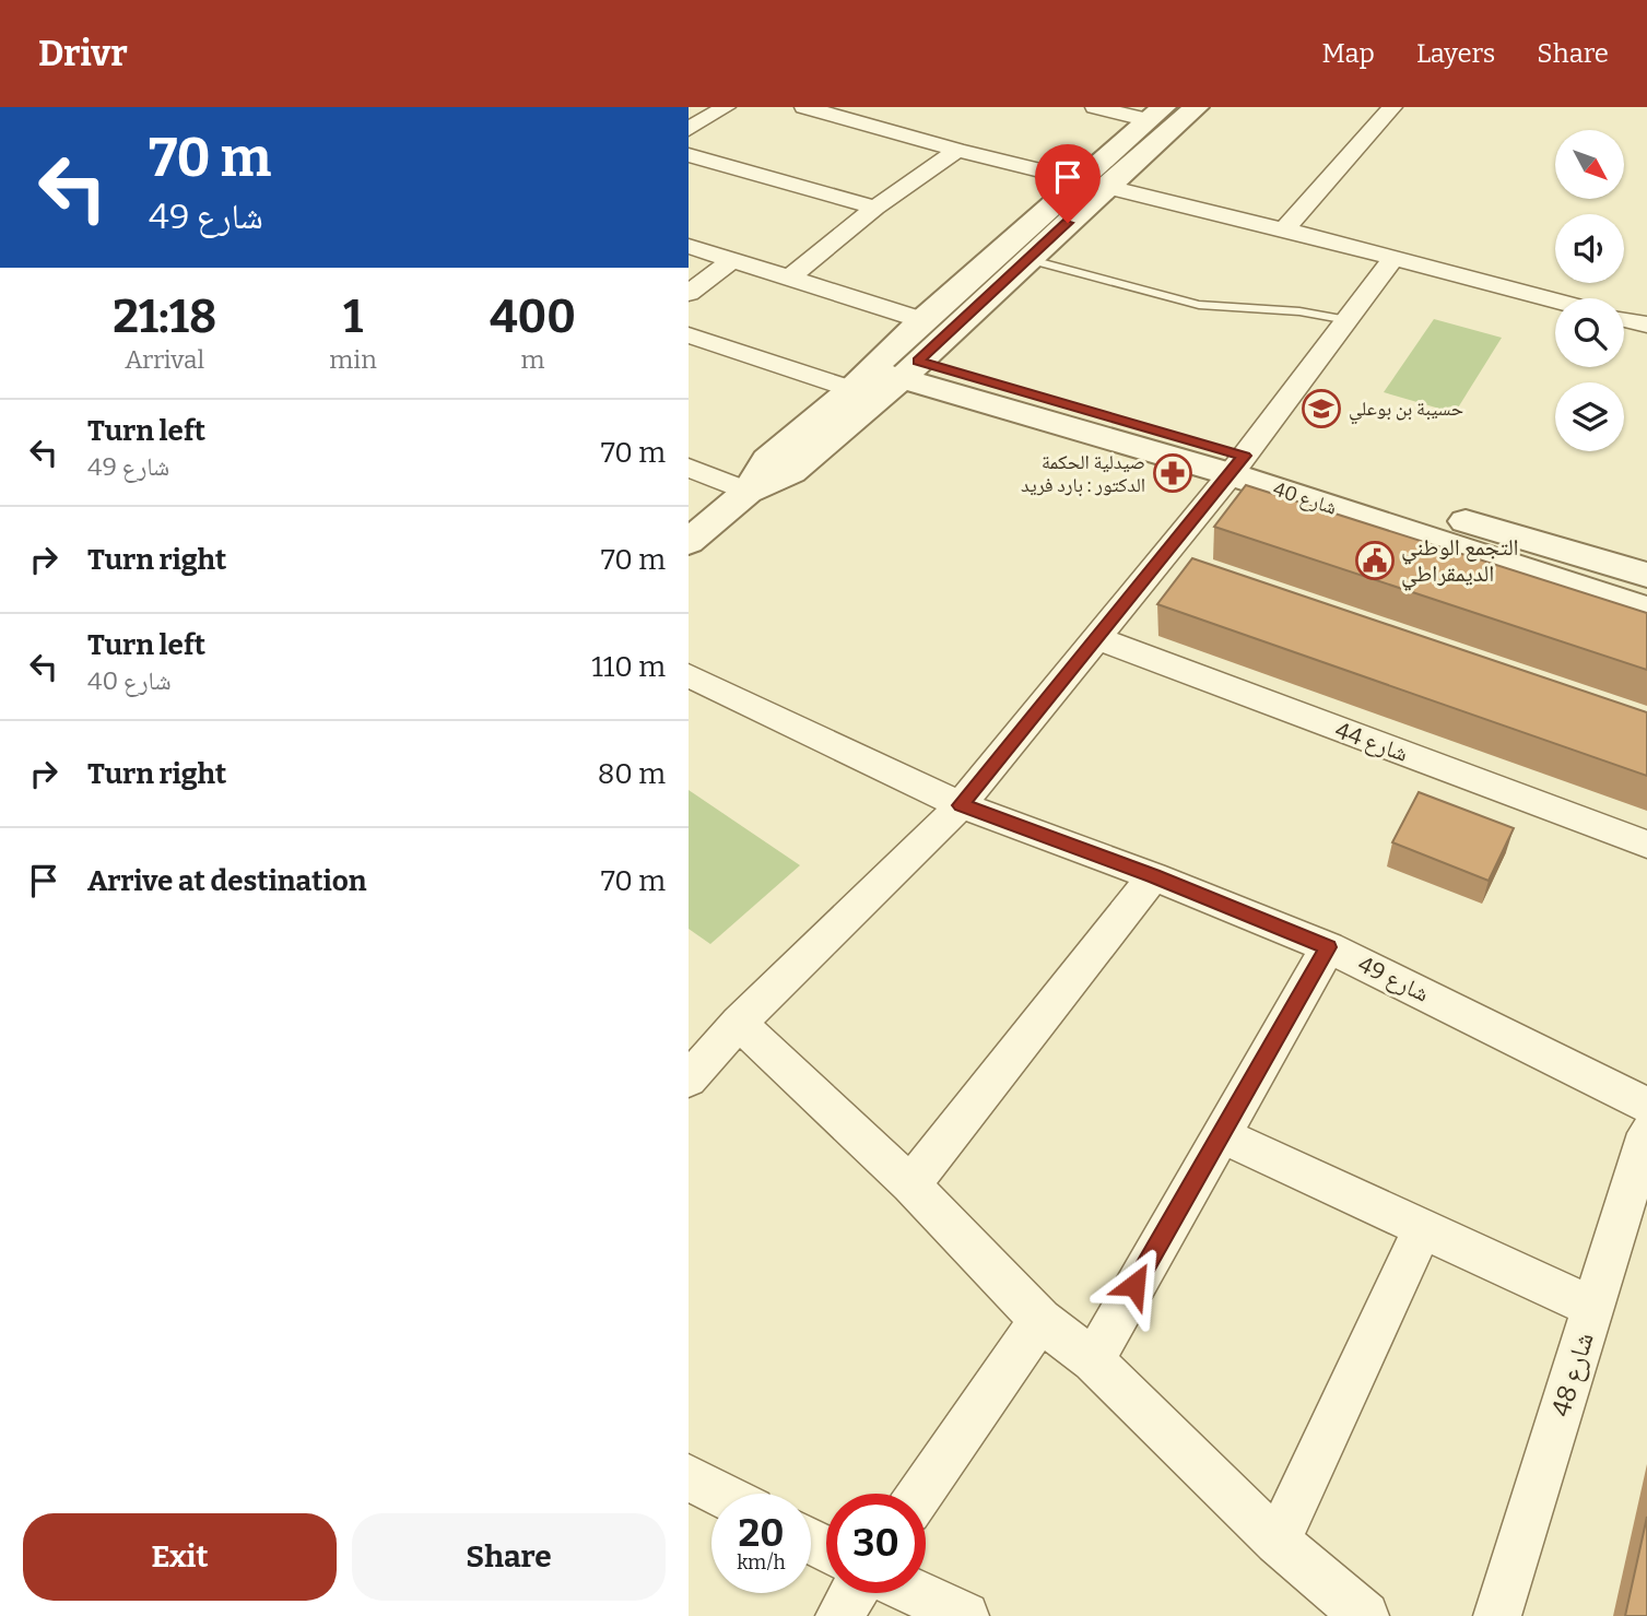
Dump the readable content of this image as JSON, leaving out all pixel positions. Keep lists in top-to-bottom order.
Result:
{
  "streets": {
    "street": [
      "شارع 40",
      "شارع 44",
      "شارع 49",
      "شارع 48"
    ]
  },
  "places": {
    "school or university": ["حسيبة بن بوعلي"],
    "pharmacy": ["صيدلية الحكمة الدكتور : بارد فريد"],
    "public building": ["التجمع الوطني الديمقراطي"]
  },
  "north": "bottom right",
  "page": {
    "header": "Drivr",
    "nav": ["Map", "Layers", "Share"],
    "turn": ["70 m", "شارع 49"],
    "eta": [
      "21:18",
      "Arrival",
      "1",
      "min",
      "400",
      "m"
    ],
    "list": [
      {
        "name": "Turn left",
        "note": "شارع 49",
        "value": "70 m"
      },
      {
        "name": "Turn right",
        "value": "70 m"
      },
      {
        "name": "Turn left",
        "note": "شارع 40",
        "value": "110 m"
      },
      {
        "name": "Turn right",
        "value": "80 m"
      },
      {
        "name": "Arrive at destination",
        "value": "70 m"
      }
    ],
    "speed": "20 km/h",
    "limit": "30",
    "buttons": ["Exit", "Share"]
  }
}
